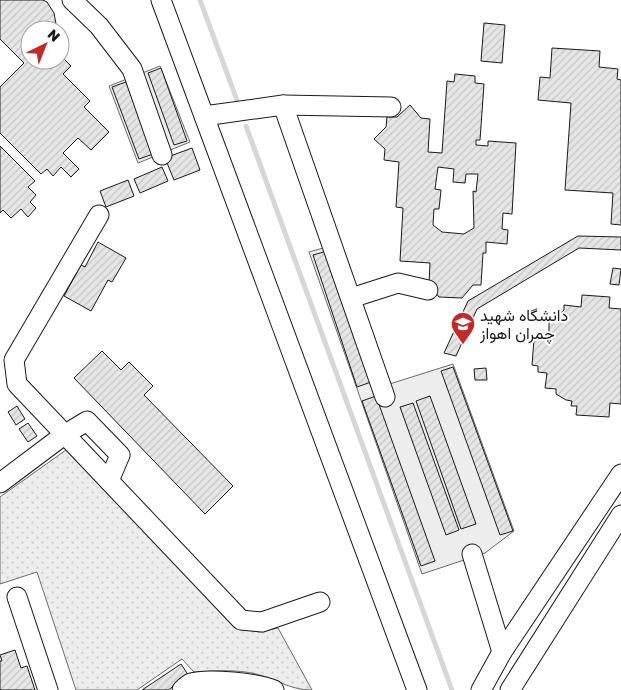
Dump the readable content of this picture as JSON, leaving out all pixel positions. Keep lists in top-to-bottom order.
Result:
{
  "places": {
    "school or university": ["دانشگاه شهید چمران اهواز"]
  },
  "north": "top right"
}
